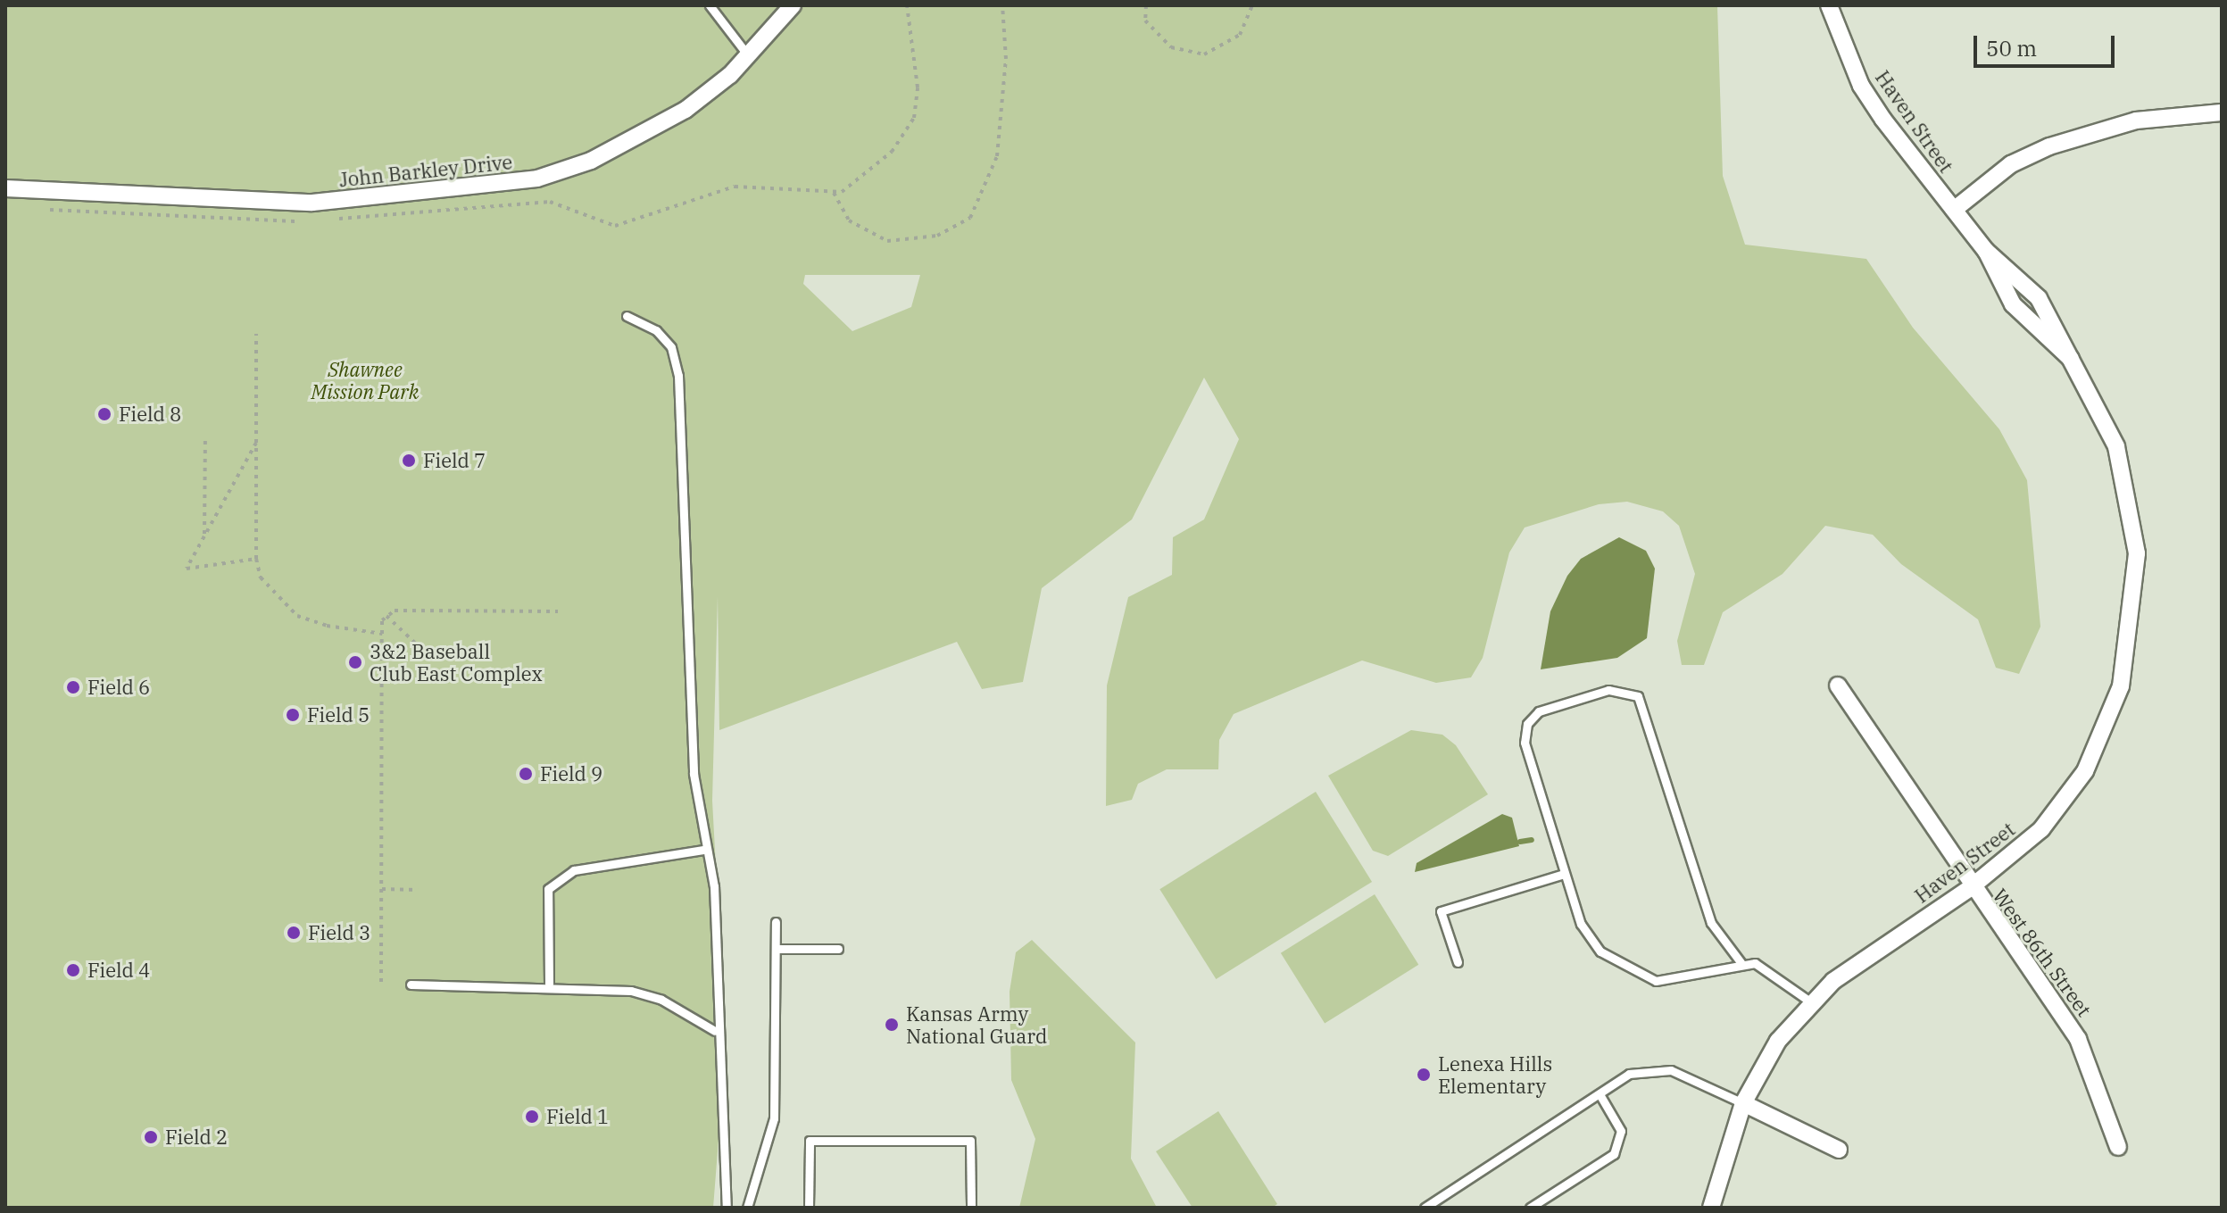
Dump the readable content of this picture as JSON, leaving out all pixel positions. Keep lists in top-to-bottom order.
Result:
{
  "streets": {
    "street": ["Haven Street", "John Barkley Drive", "West 86th Street"]
  },
  "crossings": [
    ["Haven Street", "West 86th Street"]
  ],
  "parks": ["Shawnee Mission Park"],
  "places": [
    "Field 8",
    "Field 7",
    "3&2 Baseball Club East Complex",
    "Field 6",
    "Field 5",
    "Field 9",
    "Field 3",
    "Field 4",
    "Kansas Army National Guard",
    "Lenexa Hills Elementary",
    "Field 1",
    "Field 2"
  ],
  "scale_bar": "50 m"
}
